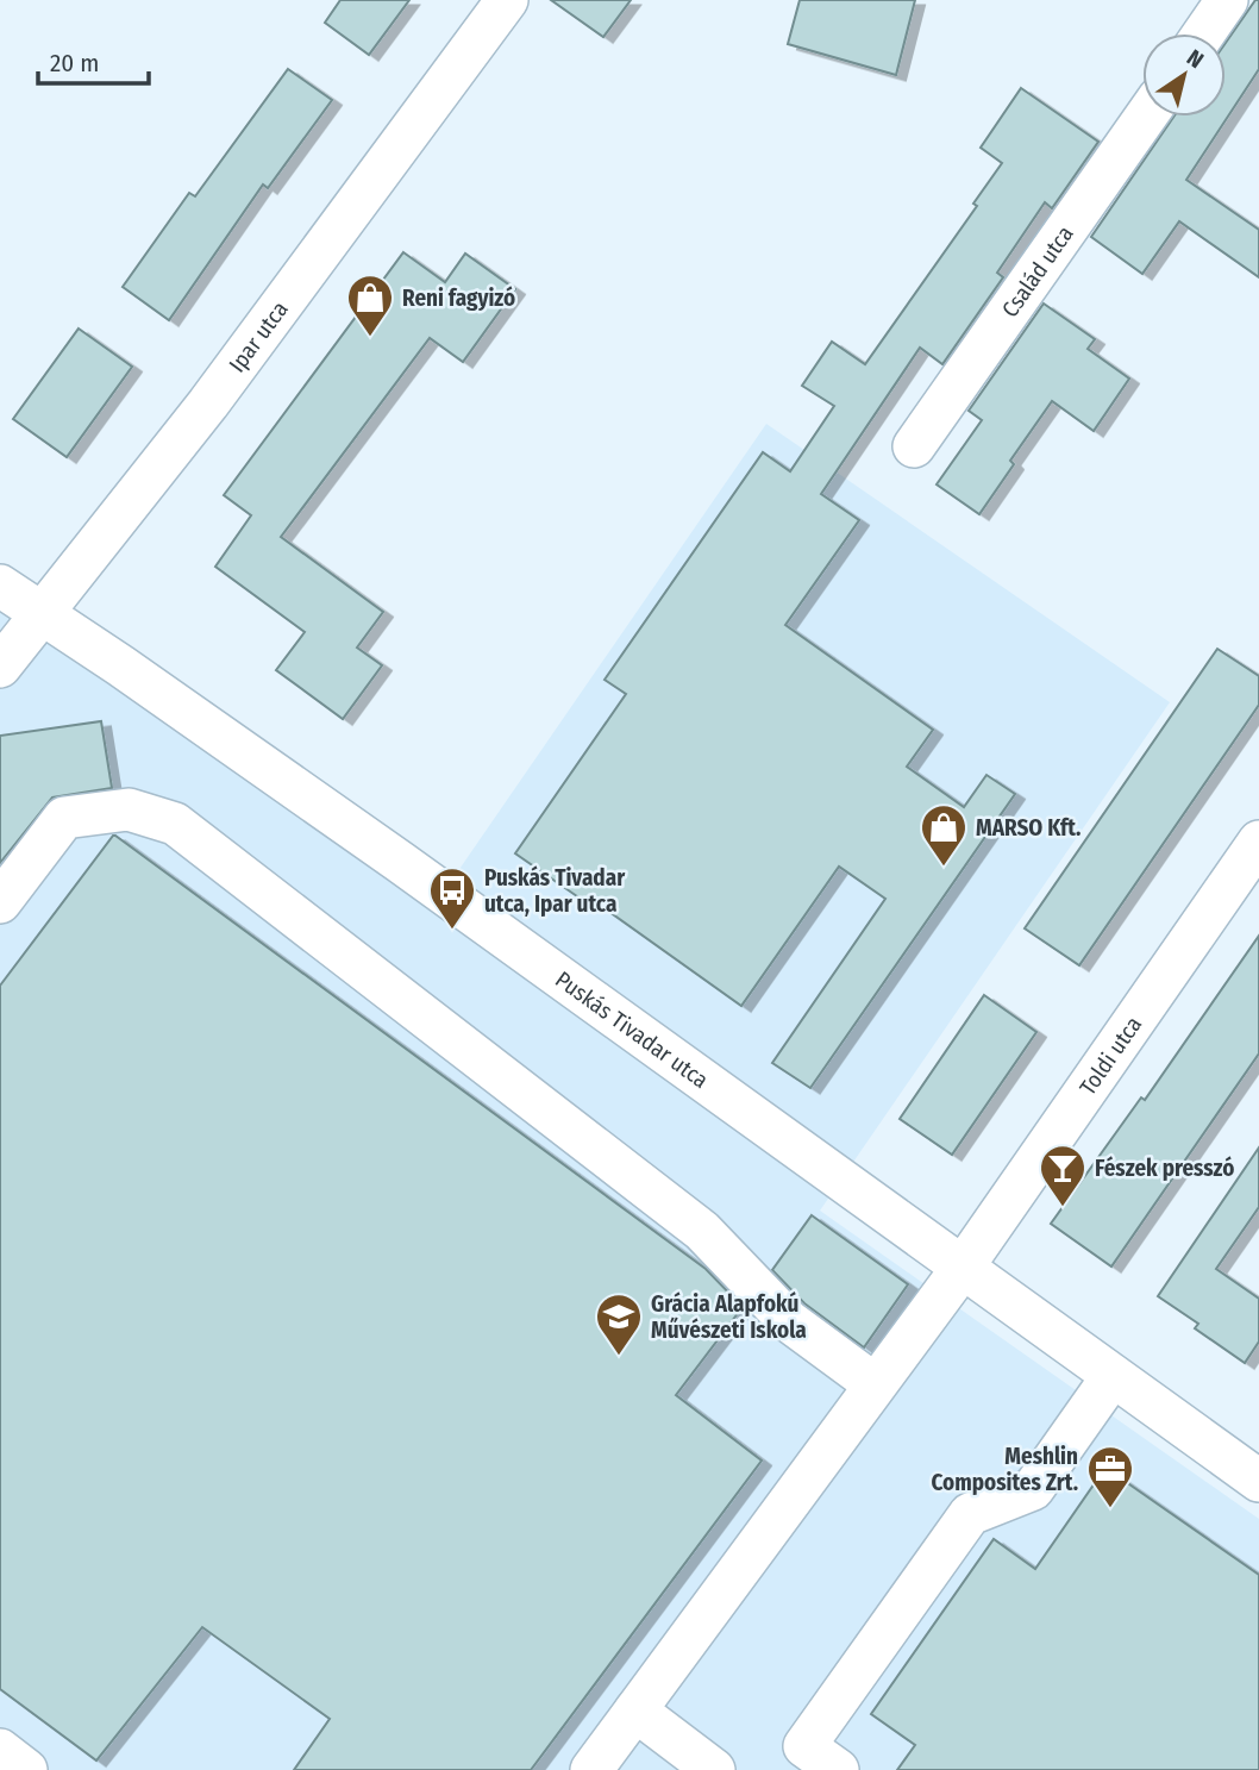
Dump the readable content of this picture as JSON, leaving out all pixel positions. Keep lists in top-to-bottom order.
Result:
{
  "streets": {
    "street": [
      "Család utca",
      "Ipar utca",
      "Puskás Tivadar utca",
      "Toldi utca"
    ]
  },
  "crossings": [
    ["Ipar utca", "Puskás Tivadar utca"],
    ["Puskás Tivadar utca", "Toldi utca"]
  ],
  "places": {
    "shop": ["Reni fagyizó", "MARSO Kft."],
    "bus stop": ["Puskás Tivadar utca, Ipar utca"],
    "bar": ["Fészek presszó"],
    "school or university": ["Grácia Alapfokú Művészeti Iskola"],
    "office": ["Meshlin Composites Zrt."]
  },
  "scale_bar": "20 m",
  "north": "top right"
}
